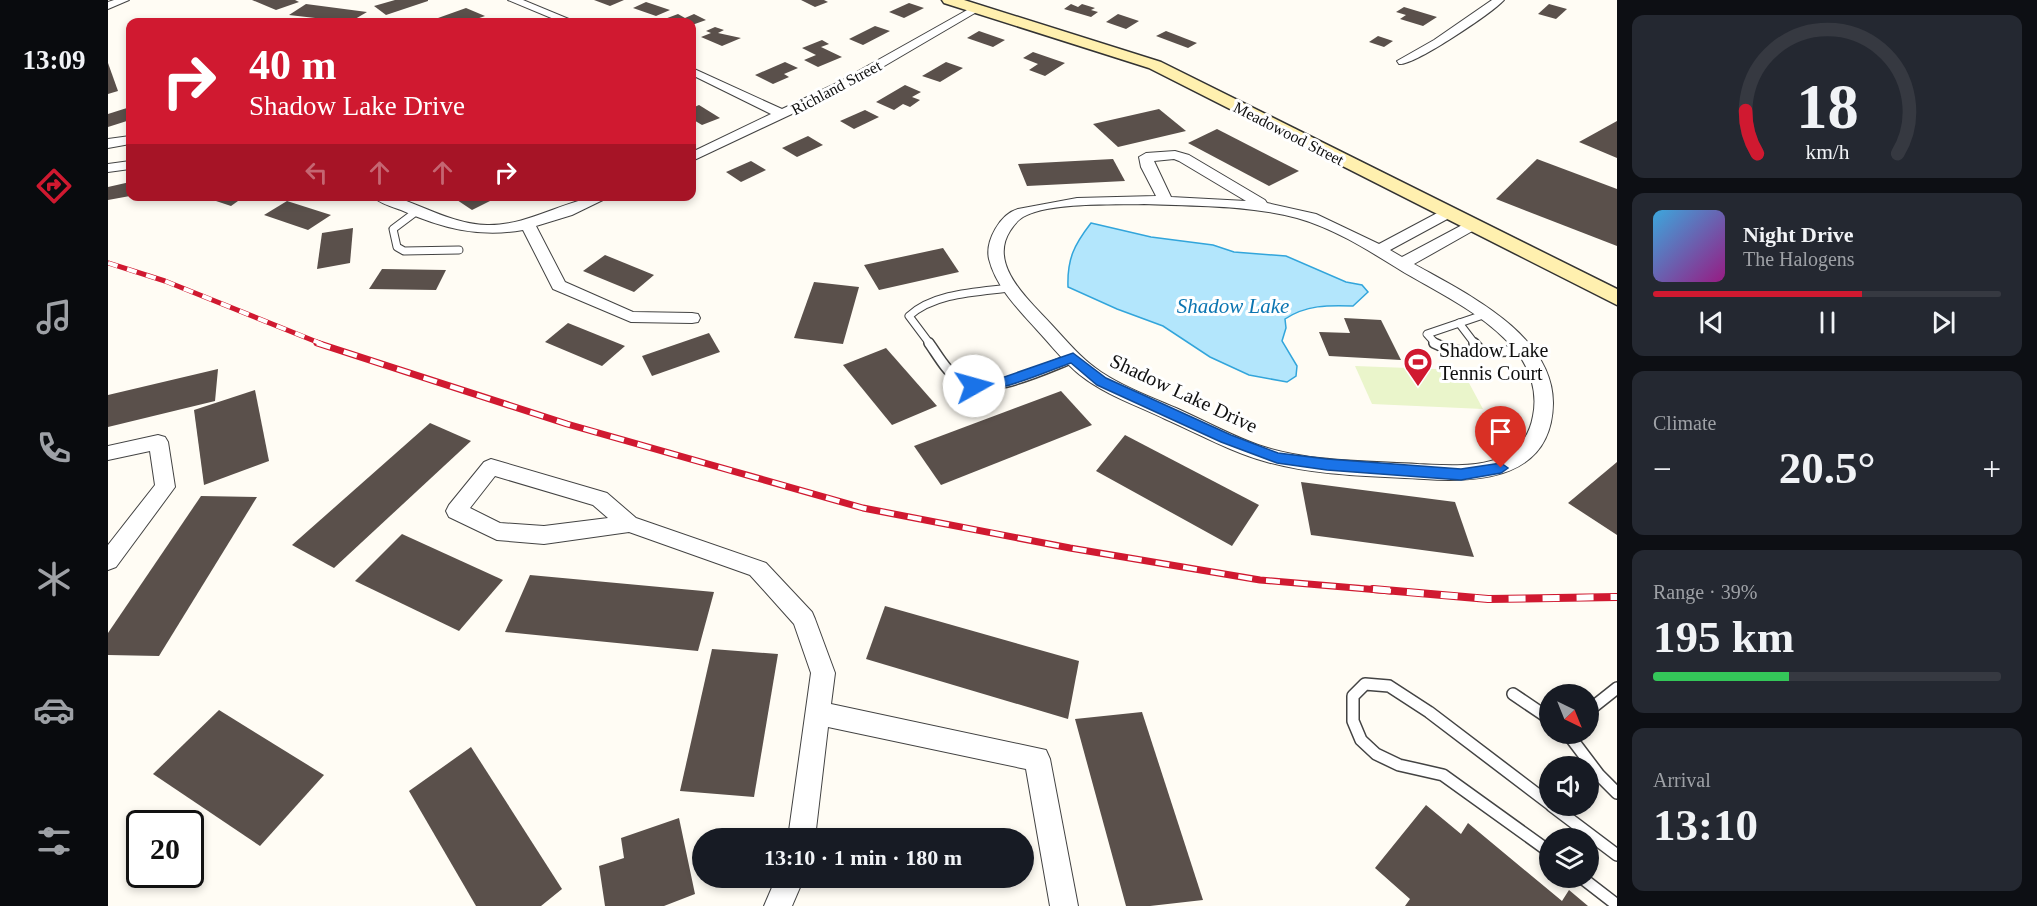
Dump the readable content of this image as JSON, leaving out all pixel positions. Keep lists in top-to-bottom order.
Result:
{
  "streets": {
    "street": ["Richland Street", "Meadowood Street", "Shadow Lake Drive"]
  },
  "crossings": [
    ["Richland Street", "Meadowood Street"]
  ],
  "water": ["Shadow Lake"],
  "places": {
    "sports": ["Shadow Lake Tennis Court"]
  },
  "north": "bottom right",
  "page": {
    "tabs": "13:09",
    "turn": ["40 m", "Shadow Lake Drive"],
    "song": ["Night Drive", "The Halogens"],
    "tile": [
      "Climate",
      ["Range · 39%", "195 km"],
      ["Arrival", "13:10"]
    ],
    "heat": ["−", "20.5°", "+"],
    "limit": "20",
    "trip": "13:10 · 1 min · 180 m",
    "gauge": ["18", "km/h"]
  }
}
